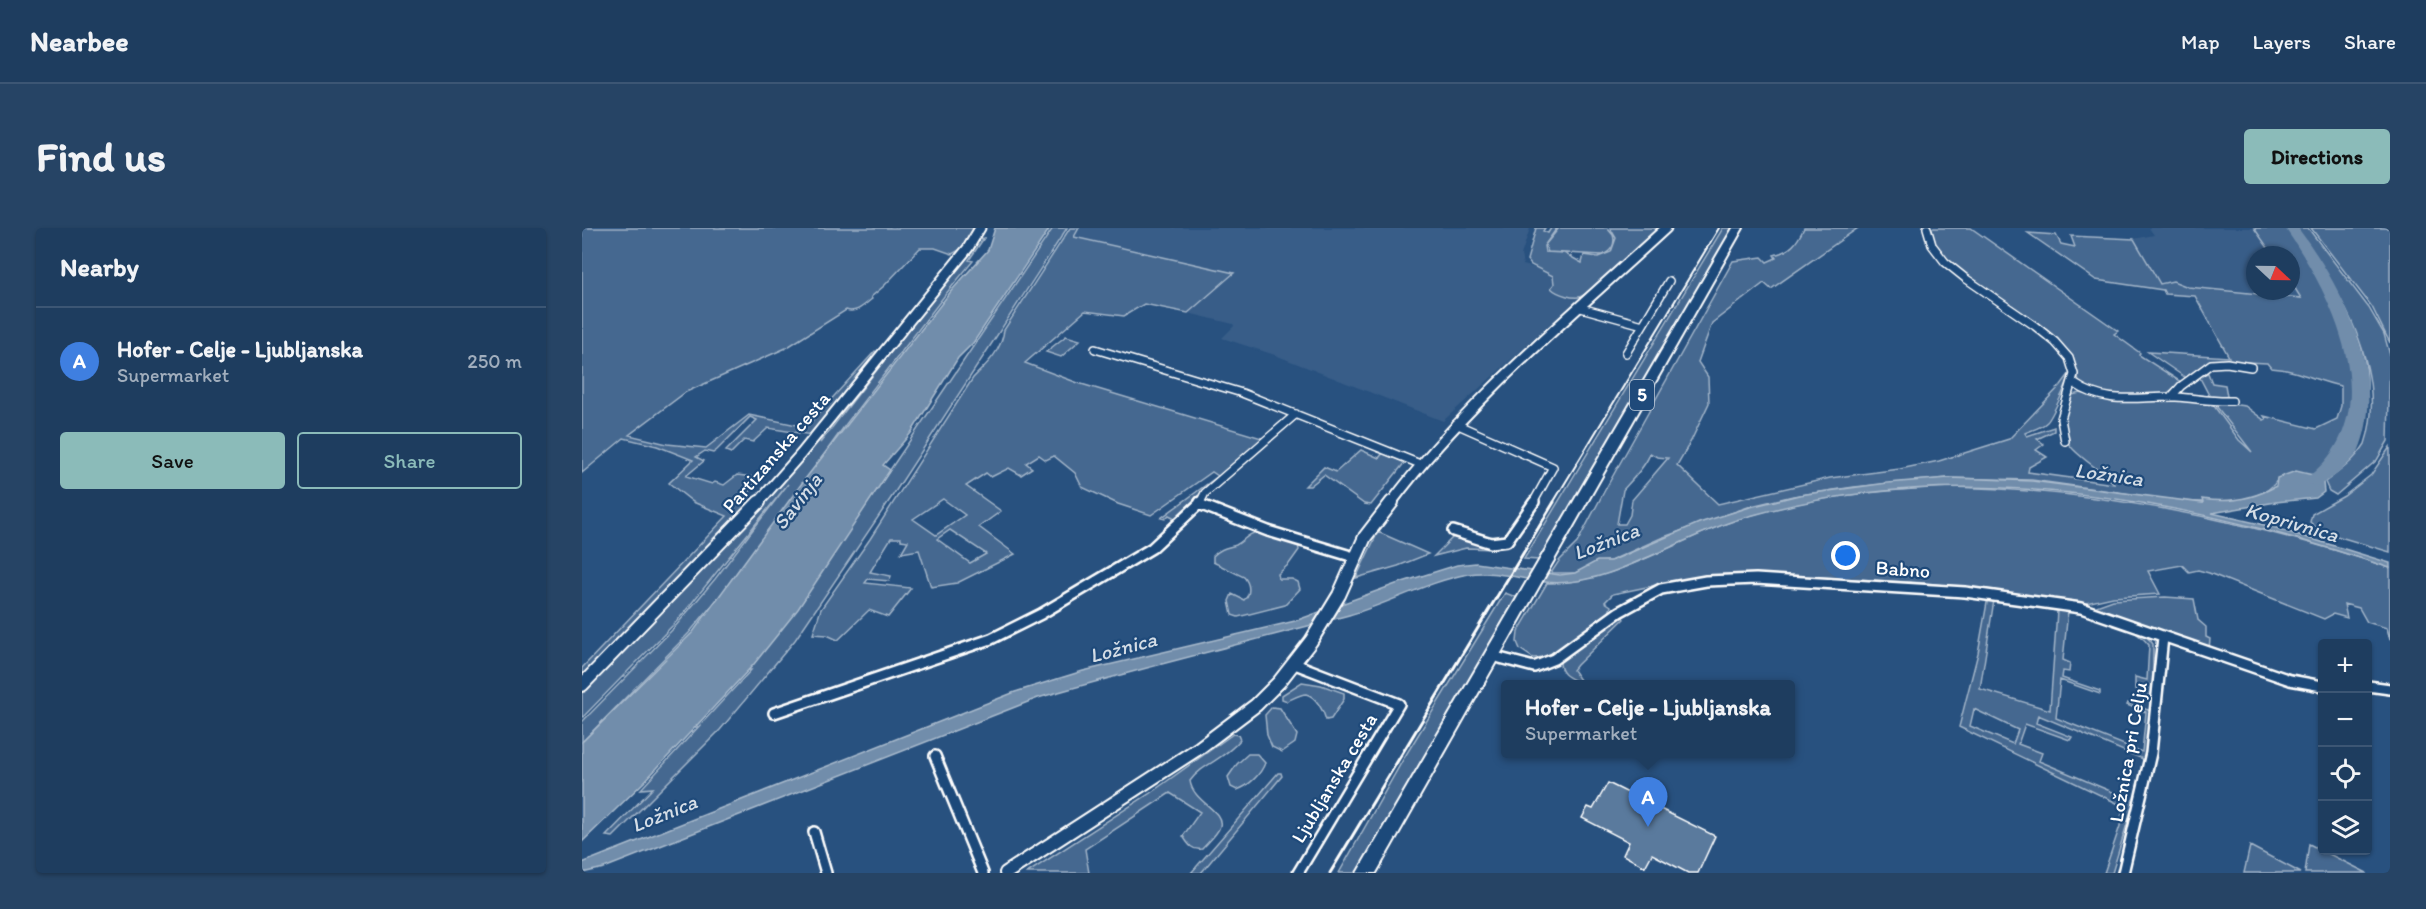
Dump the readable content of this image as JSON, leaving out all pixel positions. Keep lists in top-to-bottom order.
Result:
{
  "streets": {
    "main road": ["5"],
    "street": [
      "Partizanska cesta",
      "Babno",
      "Ložnica pri Celju",
      "Ljubljanska cesta"
    ]
  },
  "crossings": [
    ["5", "Babno"],
    ["Babno", "Ložnica pri Celju"]
  ],
  "water": ["Ložnica", "Savinja", "Koprivnica"],
  "north": "right",
  "page": {
    "header": "Nearbee",
    "nav": ["Map", "Layers", "Share"],
    "buttons": [
      "Directions",
      ["Save", "Share"]
    ],
    "title": "Find us",
    "heading": "Nearby",
    "list": [
      {
        "mark": "A",
        "name": "Hofer - Celje - Ljubljanska",
        "note": "Supermarket",
        "value": "250 m"
      }
    ],
    "map_buttons": ["+", "−"],
    "popup": ["Hofer - Celje - Ljubljanska", "Supermarket"],
    "pins": "A"
  }
}
